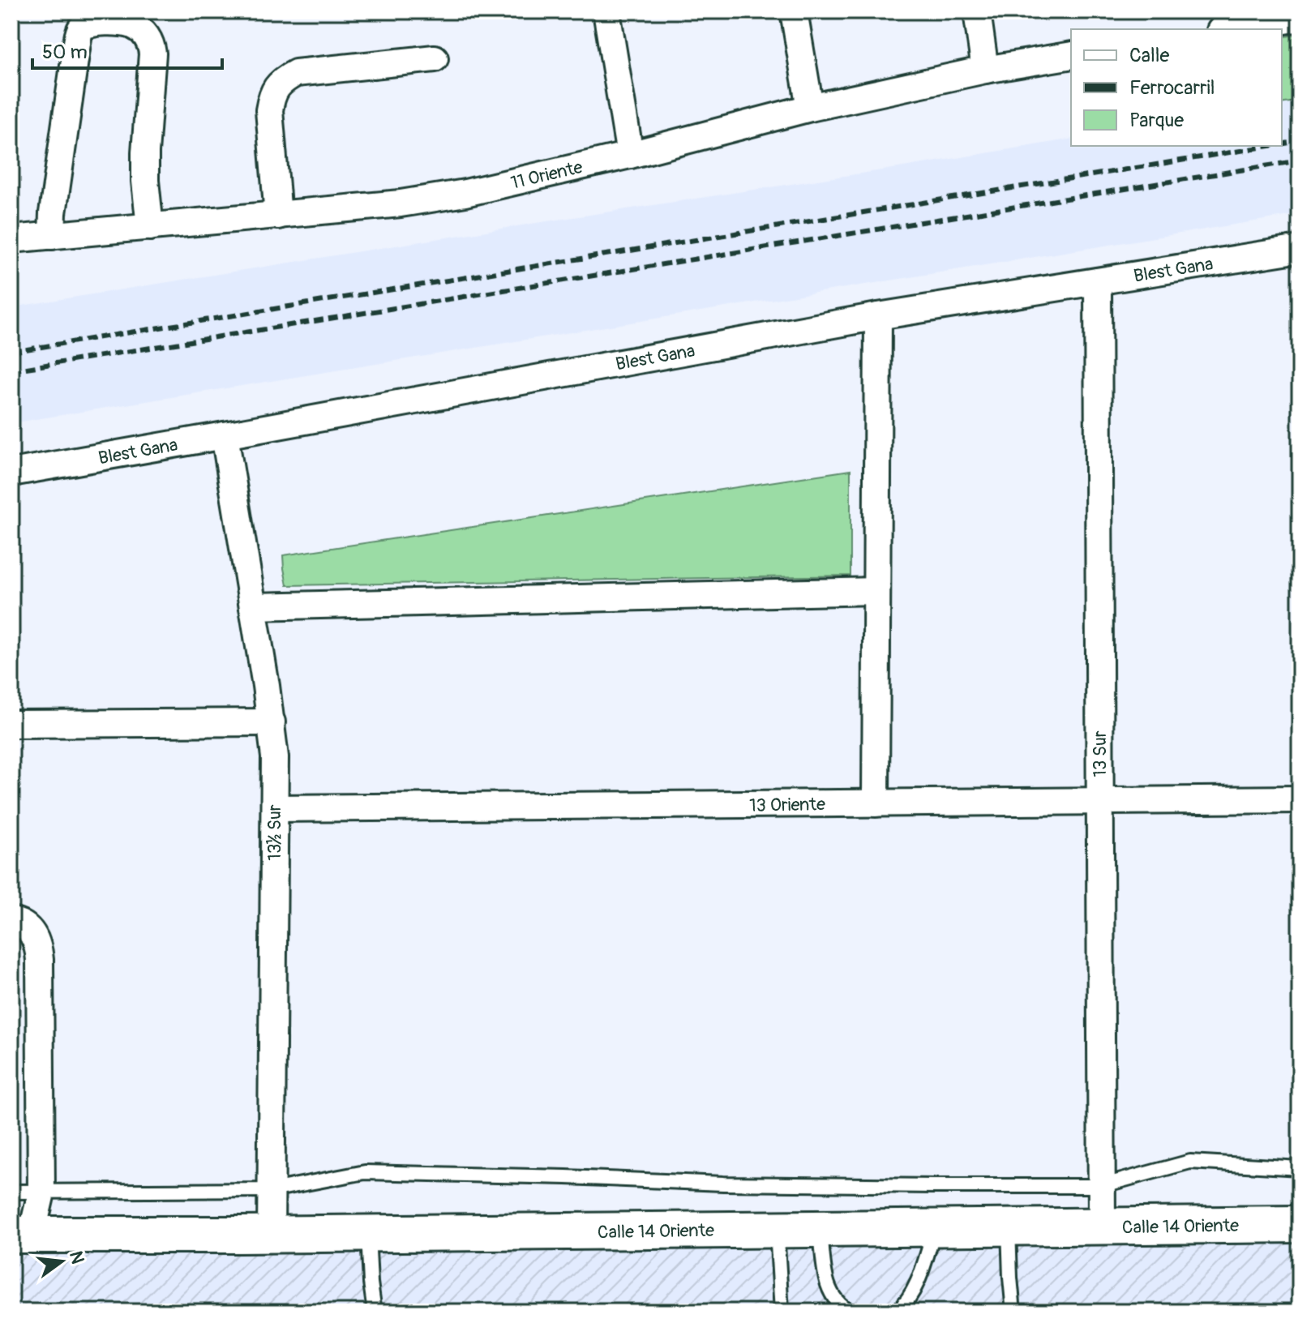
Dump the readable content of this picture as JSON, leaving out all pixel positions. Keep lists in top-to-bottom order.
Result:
{
  "streets": {
    "main road": ["Calle 14 Oriente"],
    "street": [
      "11 Oriente",
      "Blest Gana",
      "13 Sur",
      "13 Oriente",
      "13½ Sur"
    ]
  },
  "crossings": [
    ["Blest Gana", "13 Sur"],
    ["Blest Gana", "13½ Sur"],
    ["13 Sur", "13 Oriente"],
    ["13 Sur", "Calle 14 Oriente"],
    ["13 Oriente", "13½ Sur"],
    ["13½ Sur", "Calle 14 Oriente"]
  ],
  "legend": ["Calle", "Ferrocarril", "Parque"],
  "scale_bar": "50 m",
  "north": "right"
}
